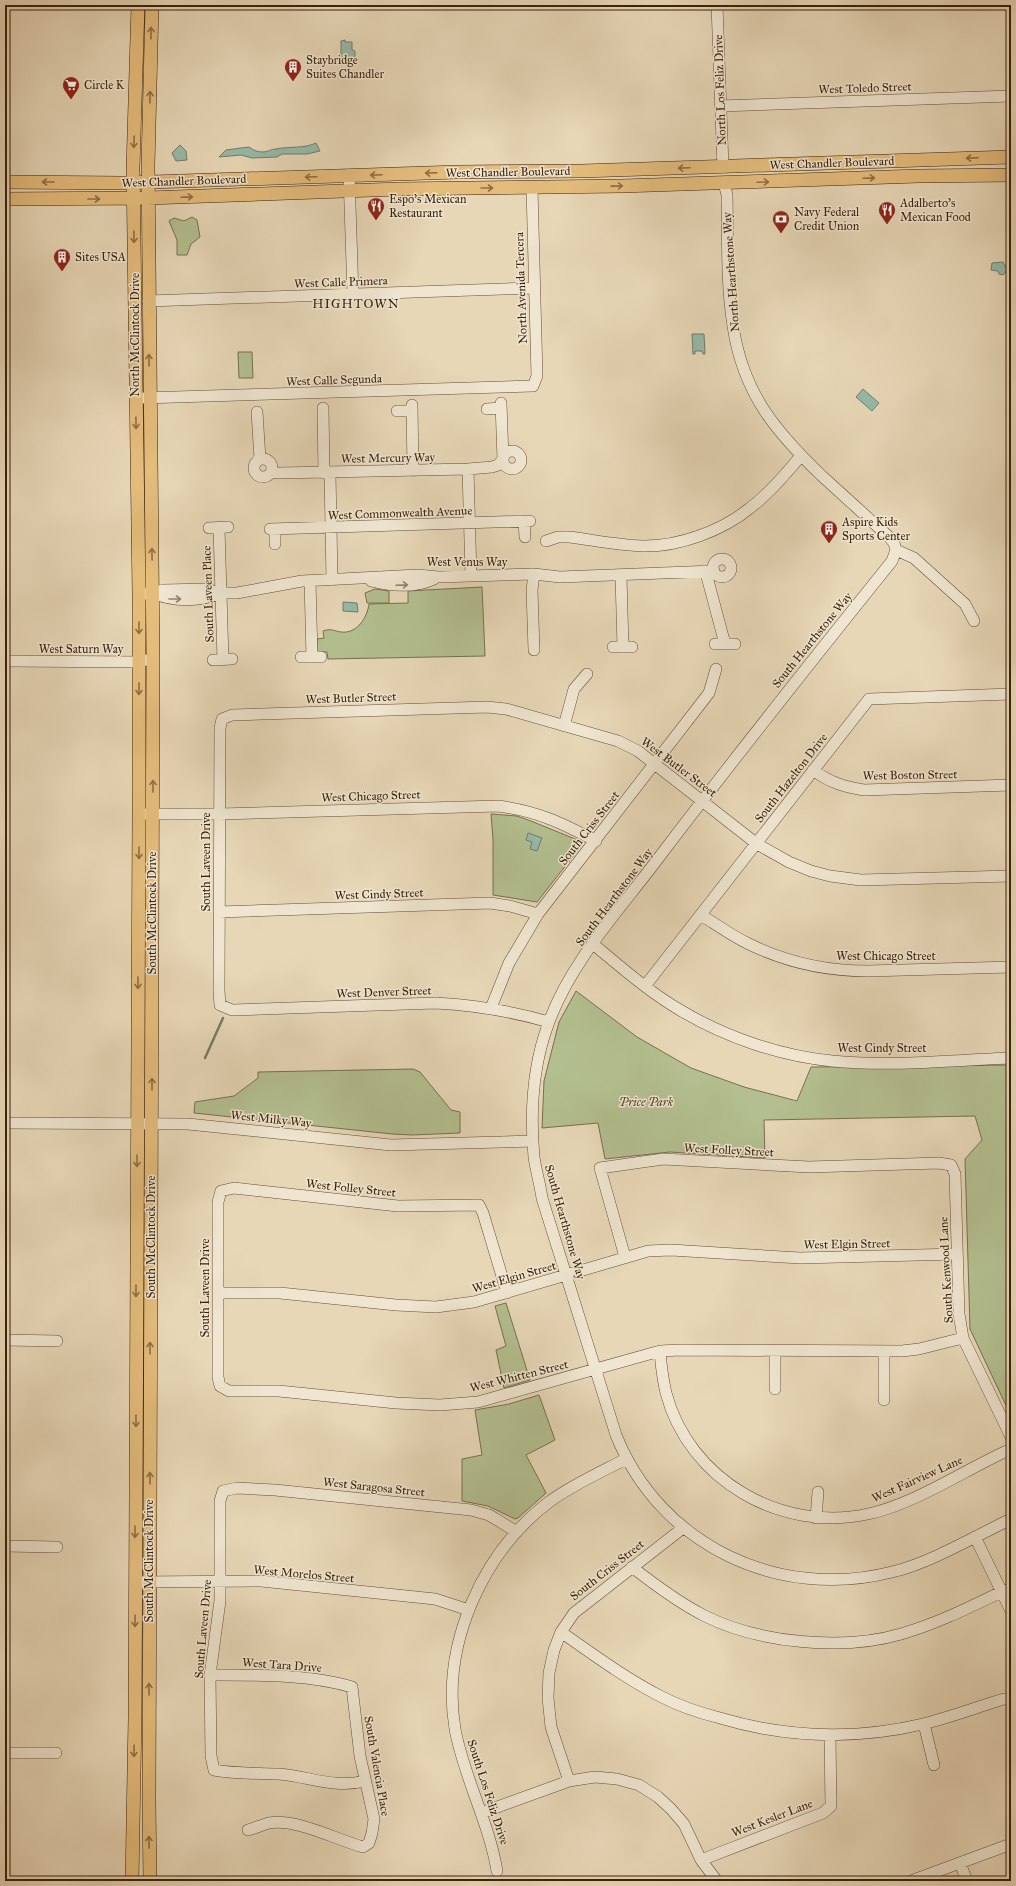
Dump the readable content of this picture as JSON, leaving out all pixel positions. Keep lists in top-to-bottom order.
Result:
{
  "streets": {
    "main road": ["West Chandler Boulevard", "North McClintock Drive", "South McClintock Drive"],
    "street": [
      "West Toledo Street",
      "North Los Feliz Drive",
      "North Hearthstone Way",
      "West Calle Primera",
      "North Avenida Tercera",
      "West Calle Segunda",
      "West Mercury Way",
      "West Commonwealth Avenue",
      "West Venus Way",
      "South Laveen Place",
      "South Hearthstone Way",
      "West Saturn Way",
      "West Butler Street",
      "West Boston Street",
      "South Hazelton Drive",
      "West Chicago Street",
      "South Criss Street",
      "South Laveen Drive",
      "West Cindy Street",
      "West Denver Street",
      "West Milky Way",
      "West Folley Street",
      "West Elgin Street",
      "South Kenwood Lane",
      "West Whitten Street",
      "West Fairview Lane",
      "West Saragosa Street",
      "West Morelos Street",
      "West Tara Drive",
      "South Valencia Place",
      "South Los Feliz Drive",
      "West Kesler Lane"
    ]
  },
  "crossings": [
    ["West Toledo Street", "North Los Feliz Drive"],
    ["North Los Feliz Drive", "West Chandler Boulevard"],
    ["North Los Feliz Drive", "North Hearthstone Way"],
    ["West Chandler Boulevard", "North Hearthstone Way"],
    ["West Chandler Boulevard", "North Avenida Tercera"],
    ["West Chandler Boulevard", "North McClintock Drive"],
    ["North Hearthstone Way", "South Hearthstone Way"],
    ["West Calle Primera", "North Avenida Tercera"],
    ["West Calle Primera", "North McClintock Drive"],
    ["North Avenida Tercera", "West Calle Segunda"],
    ["North McClintock Drive", "West Calle Segunda"],
    ["North McClintock Drive", "South McClintock Drive"],
    ["South Hearthstone Way", "West Butler Street"],
    ["South Hearthstone Way", "South Criss Street"],
    ["South Hearthstone Way", "West Cindy Street"],
    ["South Hearthstone Way", "West Denver Street"],
    ["South Hearthstone Way", "West Milky Way"],
    ["South Hearthstone Way", "West Elgin Street"],
    ["South Hearthstone Way", "West Whitten Street"],
    ["South Hearthstone Way", "South Los Feliz Drive"],
    ["West Saturn Way", "South McClintock Drive"],
    ["West Butler Street", "South Hazelton Drive"],
    ["West Butler Street", "South Criss Street"],
    ["West Butler Street", "South Laveen Drive"],
    ["West Boston Street", "South Hazelton Drive"],
    ["South Hazelton Drive", "West Chicago Street"],
    ["South Hazelton Drive", "West Cindy Street"],
    ["West Chicago Street", "South Criss Street"],
    ["West Chicago Street", "South Laveen Drive"],
    ["West Chicago Street", "South McClintock Drive"],
    ["South Criss Street", "West Cindy Street"],
    ["South Criss Street", "West Denver Street"],
    ["South Laveen Drive", "West Cindy Street"],
    ["South Laveen Drive", "West Denver Street"],
    ["South Laveen Drive", "West Folley Street"],
    ["South Laveen Drive", "West Elgin Street"],
    ["South Laveen Drive", "West Whitten Street"],
    ["South Laveen Drive", "West Saragosa Street"],
    ["South Laveen Drive", "West Morelos Street"],
    ["South Laveen Drive", "West Tara Drive"],
    ["South Laveen Drive", "South Valencia Place"],
    ["South McClintock Drive", "West Milky Way"],
    ["South McClintock Drive", "West Morelos Street"],
    ["West Folley Street", "West Elgin Street"],
    ["West Folley Street", "South Kenwood Lane"],
    ["West Elgin Street", "South Kenwood Lane"],
    ["South Kenwood Lane", "West Whitten Street"],
    ["West Whitten Street", "West Fairview Lane"],
    ["West Saragosa Street", "South Los Feliz Drive"],
    ["West Morelos Street", "South Los Feliz Drive"],
    ["West Tara Drive", "South Valencia Place"]
  ],
  "districts": ["HIGHTOWN"],
  "parks": ["Price Park"],
  "places": {
    "building": ["Staybridge Suites Chandler", "Sites USA", "Aspire Kids Sports Center"],
    "supermarket": ["Circle K"],
    "restaurant": ["Espo’s Mexican Restaurant", "Adalberto’s Mexican Food"],
    "bank": ["Navy Federal Credit Union"]
  }
}
